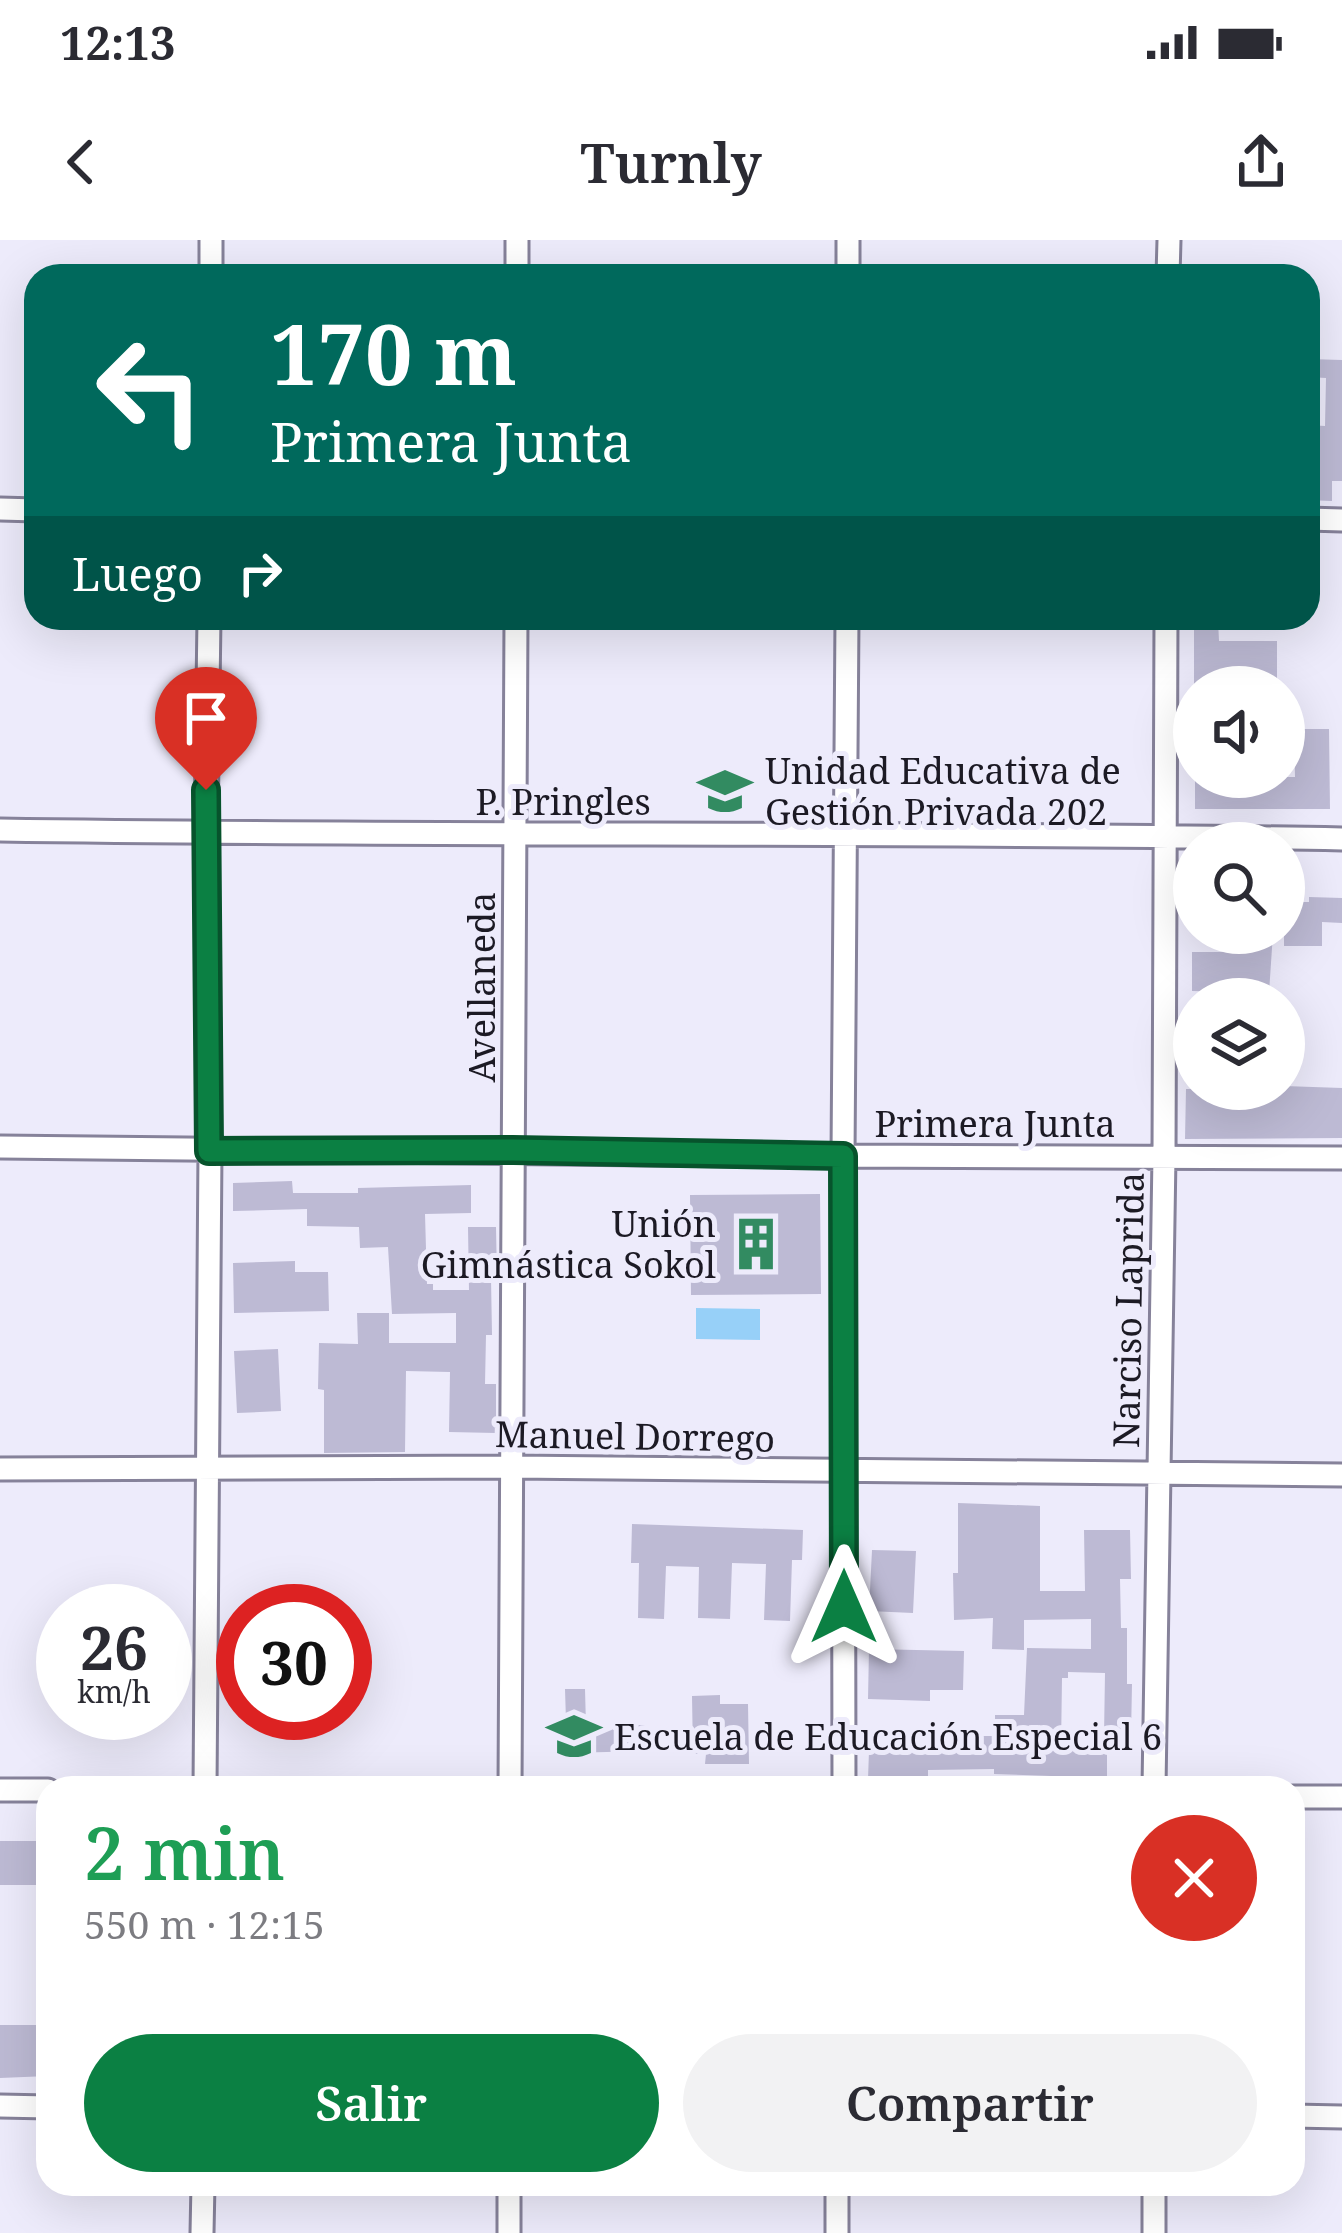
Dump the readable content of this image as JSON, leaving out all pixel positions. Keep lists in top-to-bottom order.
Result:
{
  "streets": {
    "street": [
      "P. Pringles",
      "Avellaneda",
      "Primera Junta",
      "Narciso Laprida",
      "Manuel Dorrego"
    ]
  },
  "crossings": [
    ["P. Pringles", "Avellaneda"],
    ["P. Pringles", "Narciso Laprida"],
    ["Avellaneda", "Primera Junta"],
    ["Avellaneda", "Manuel Dorrego"],
    ["Primera Junta", "Narciso Laprida"],
    ["Narciso Laprida", "Manuel Dorrego"]
  ],
  "places": {
    "school or university": ["Unidad Educativa de Gestión Privada 202", "Escuela de Educación Especial 6"],
    "building": ["Unión Gimnástica Sokol"]
  },
  "page": {
    "status": "12:13",
    "header": "Turnly",
    "turn": ["170 m", "Primera Junta"],
    "then": "Luego",
    "speed": "26 km/h",
    "limit": "30",
    "heading": ["2 min", "550 m · 12:15"],
    "buttons": ["Salir", "Compartir"]
  }
}
